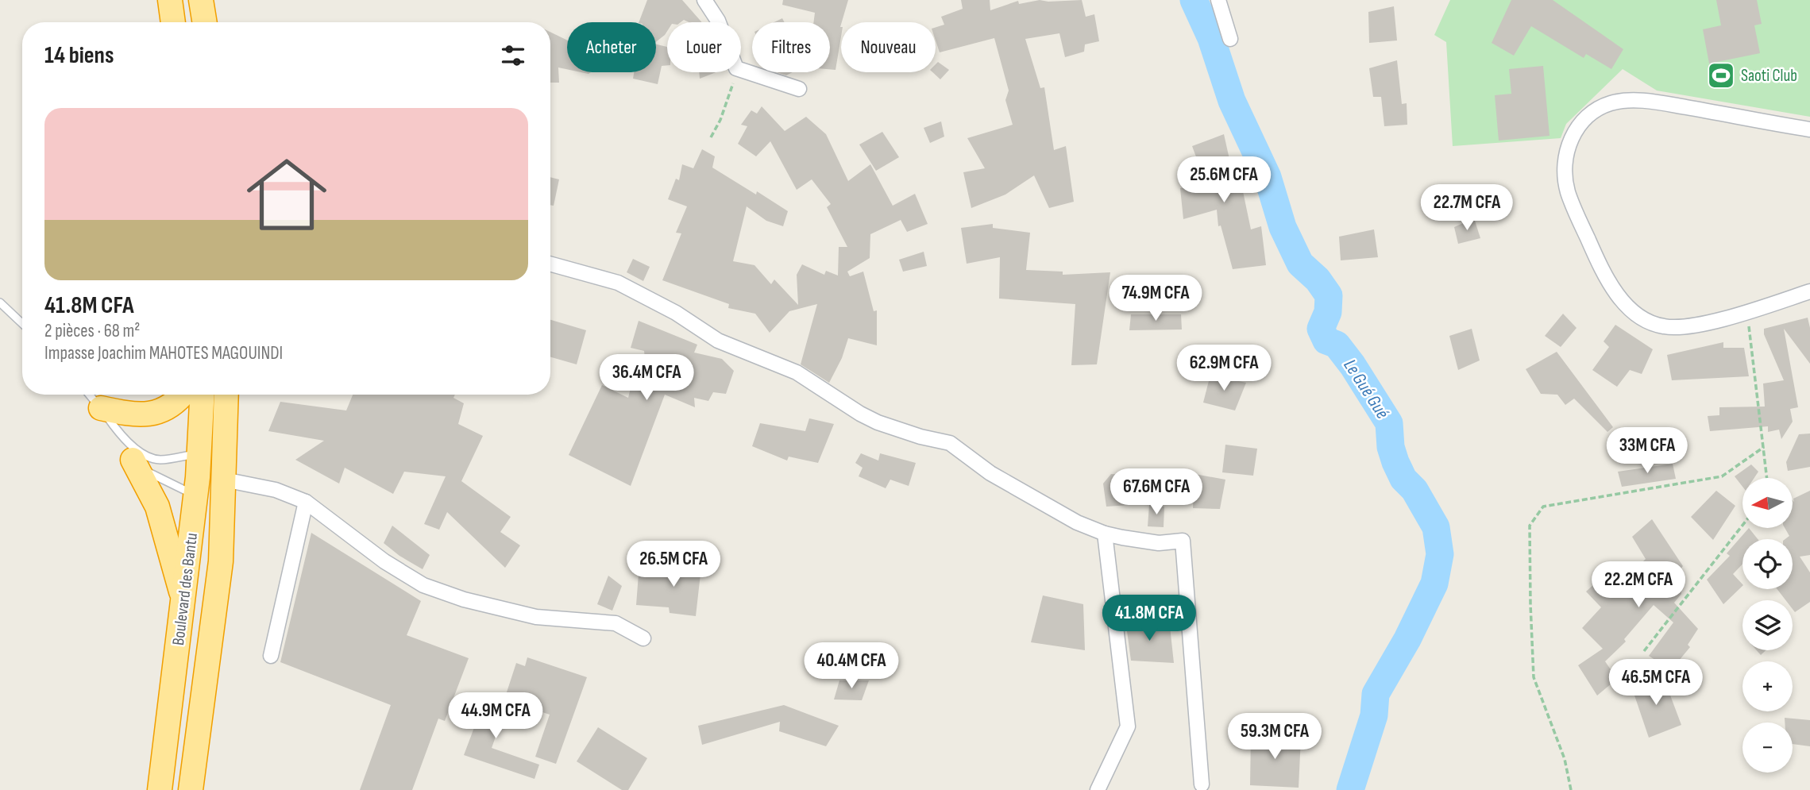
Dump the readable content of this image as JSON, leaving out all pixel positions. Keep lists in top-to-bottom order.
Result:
{
  "streets": {
    "highway": ["Boulevard des Bantu"]
  },
  "water": ["Le Gué Gué"],
  "places": {
    "sports": ["Saoti Club"]
  },
  "north": "left",
  "page": {
    "chip": [
      "Acheter",
      "Louer",
      "Filtres",
      "Nouveau"
    ],
    "heading": "14 biens",
    "list": [
      {
        "name": "41.8M CFA",
        "note": "2 pièces · 68 m² · Impasse Joachim MAHOTES MAGOUINDI"
      }
    ],
    "price": [
      "25.6M CFA",
      "22.7M CFA",
      "74.9M CFA",
      "62.9M CFA",
      "36.4M CFA",
      "33M CFA",
      "67.6M CFA",
      "26.5M CFA",
      "22.2M CFA",
      "41.8M CFA",
      "40.4M CFA",
      "46.5M CFA",
      "44.9M CFA",
      "59.3M CFA"
    ],
    "map_buttons": ["+", "−"]
  }
}
